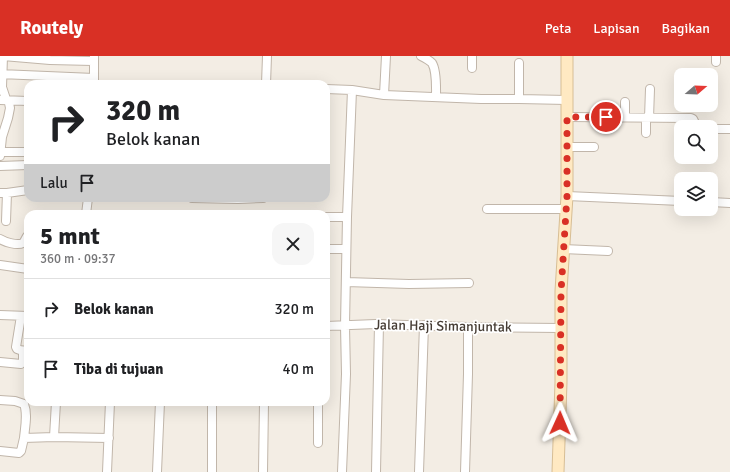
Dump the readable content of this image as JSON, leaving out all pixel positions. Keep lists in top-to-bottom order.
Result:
{
  "streets": {
    "street": ["Jalan Haji Simanjuntak"]
  },
  "north": "right",
  "page": {
    "header": "Routely",
    "nav": ["Peta", "Lapisan", "Bagikan"],
    "turn": ["320 m", "Belok kanan"],
    "then": "Lalu",
    "heading": ["5 mnt", "360 m · 09:37"],
    "list": [
      {
        "name": "Belok kanan",
        "value": "320 m"
      },
      {
        "name": "Tiba di tujuan",
        "value": "40 m"
      }
    ]
  }
}
